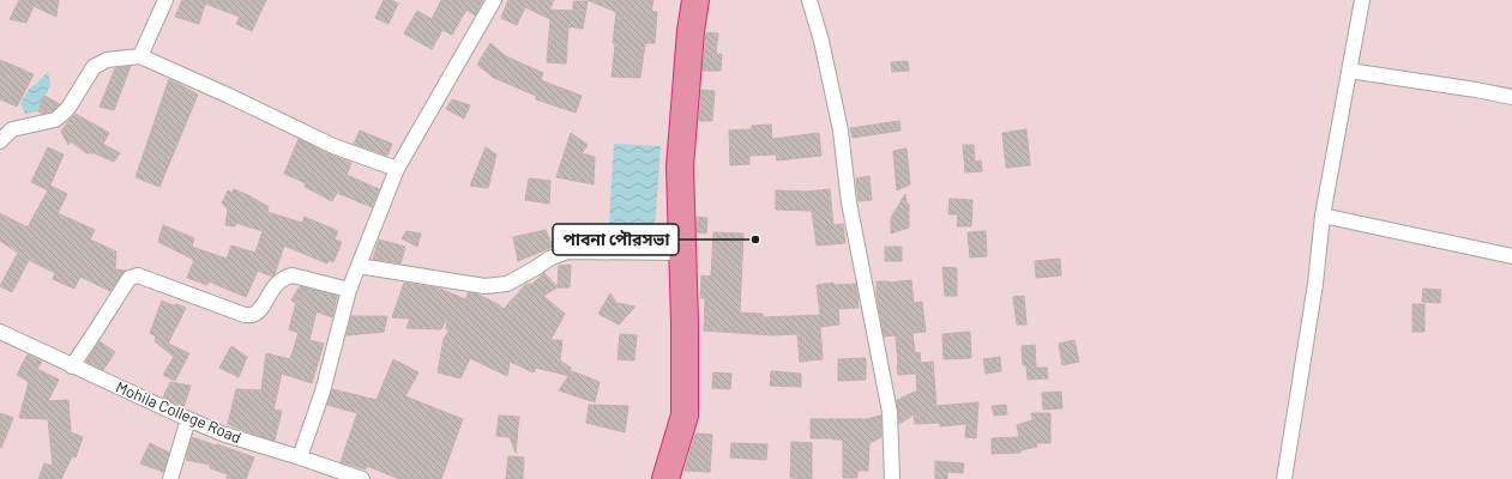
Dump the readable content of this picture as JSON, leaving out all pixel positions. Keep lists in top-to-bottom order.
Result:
{
  "streets": {
    "street": ["Mohila College Road"]
  },
  "places": ["পাবনা পৌরসভা"]
}
